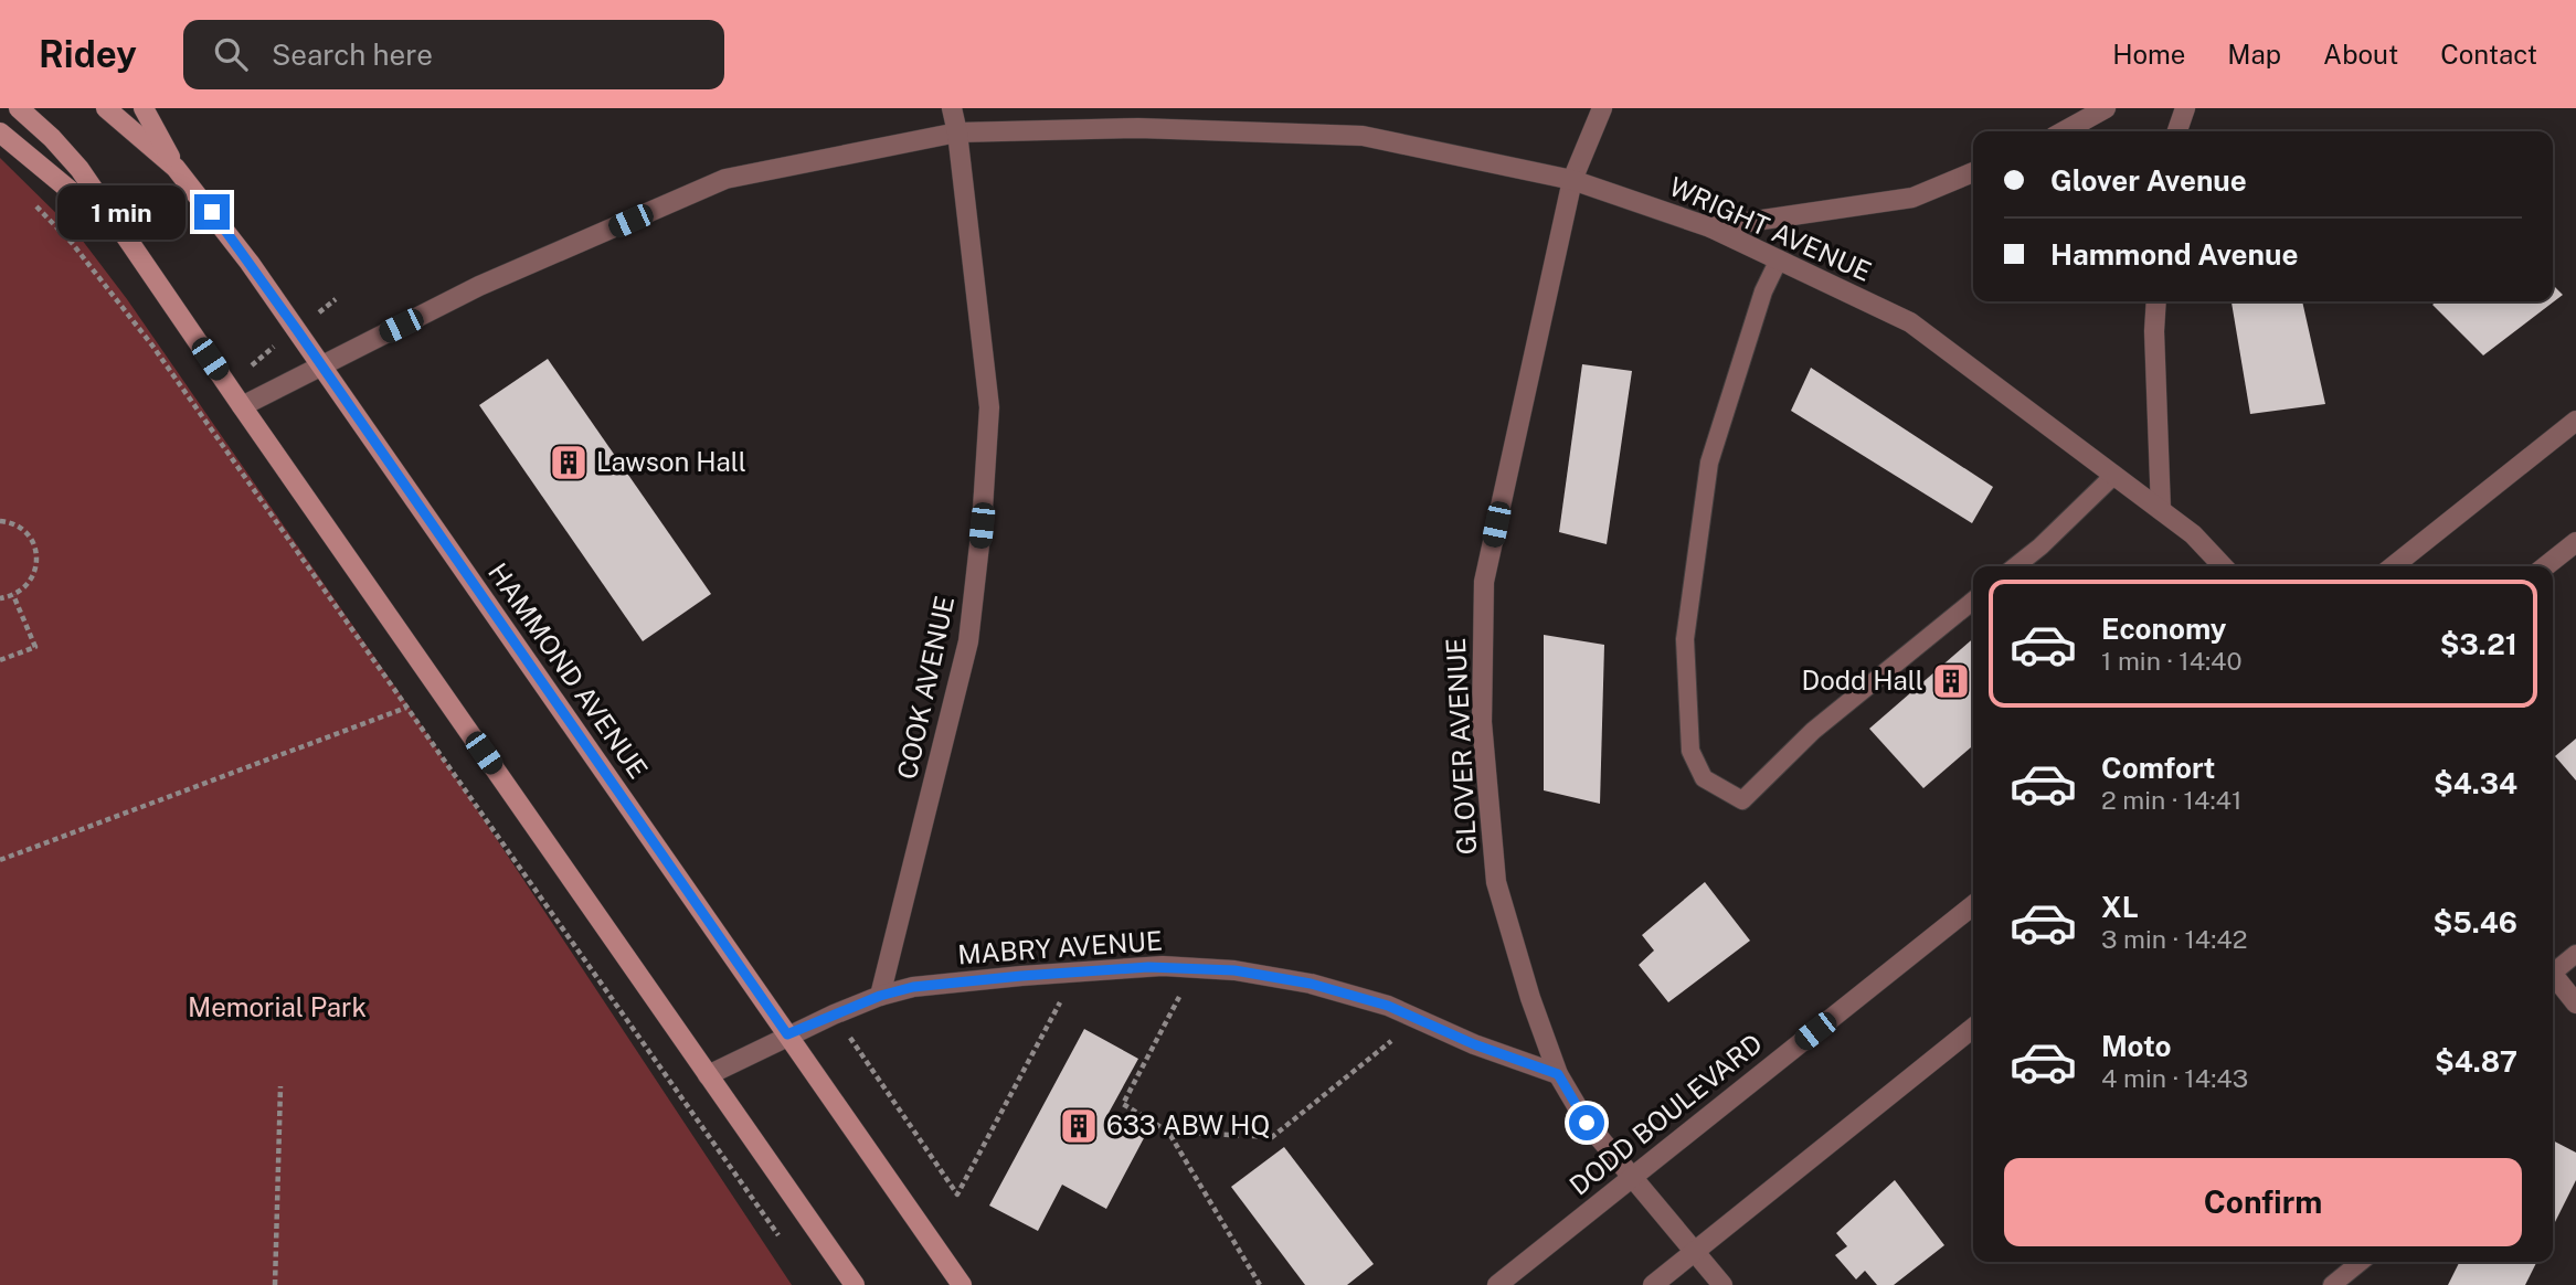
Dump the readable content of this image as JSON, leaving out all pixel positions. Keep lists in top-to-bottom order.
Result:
{
  "streets": {
    "main road": ["HAMMOND AVENUE"],
    "street": [
      "WRIGHT AVENUE",
      "COOK AVENUE",
      "GLOVER AVENUE",
      "MABRY AVENUE",
      "DODD BOULEVARD"
    ]
  },
  "crossings": [
    ["WRIGHT AVENUE", "HAMMOND AVENUE"],
    ["WRIGHT AVENUE", "COOK AVENUE"],
    ["WRIGHT AVENUE", "GLOVER AVENUE"],
    ["HAMMOND AVENUE", "MABRY AVENUE"],
    ["COOK AVENUE", "MABRY AVENUE"],
    ["GLOVER AVENUE", "MABRY AVENUE"],
    ["GLOVER AVENUE", "DODD BOULEVARD"]
  ],
  "parks": ["Memorial Park"],
  "places": {
    "building": ["Lawson Hall", "Dodd Hall", "633 ABW HQ"]
  },
  "page": {
    "header": "Ridey",
    "search": "Search here",
    "nav": [
      "Home",
      "Map",
      "About",
      "Contact"
    ],
    "banner": ["Glover Avenue", "Hammond Avenue"],
    "bubble": "1 min",
    "list": [
      {
        "name": "Economy",
        "note": "1 min · 14:40",
        "value": "$3.21"
      },
      {
        "name": "Comfort",
        "note": "2 min · 14:41",
        "value": "$4.34"
      },
      {
        "name": "XL",
        "note": "3 min · 14:42",
        "value": "$5.46"
      },
      {
        "name": "Moto",
        "note": "4 min · 14:43",
        "value": "$4.87"
      }
    ],
    "buttons": "Confirm"
  }
}
